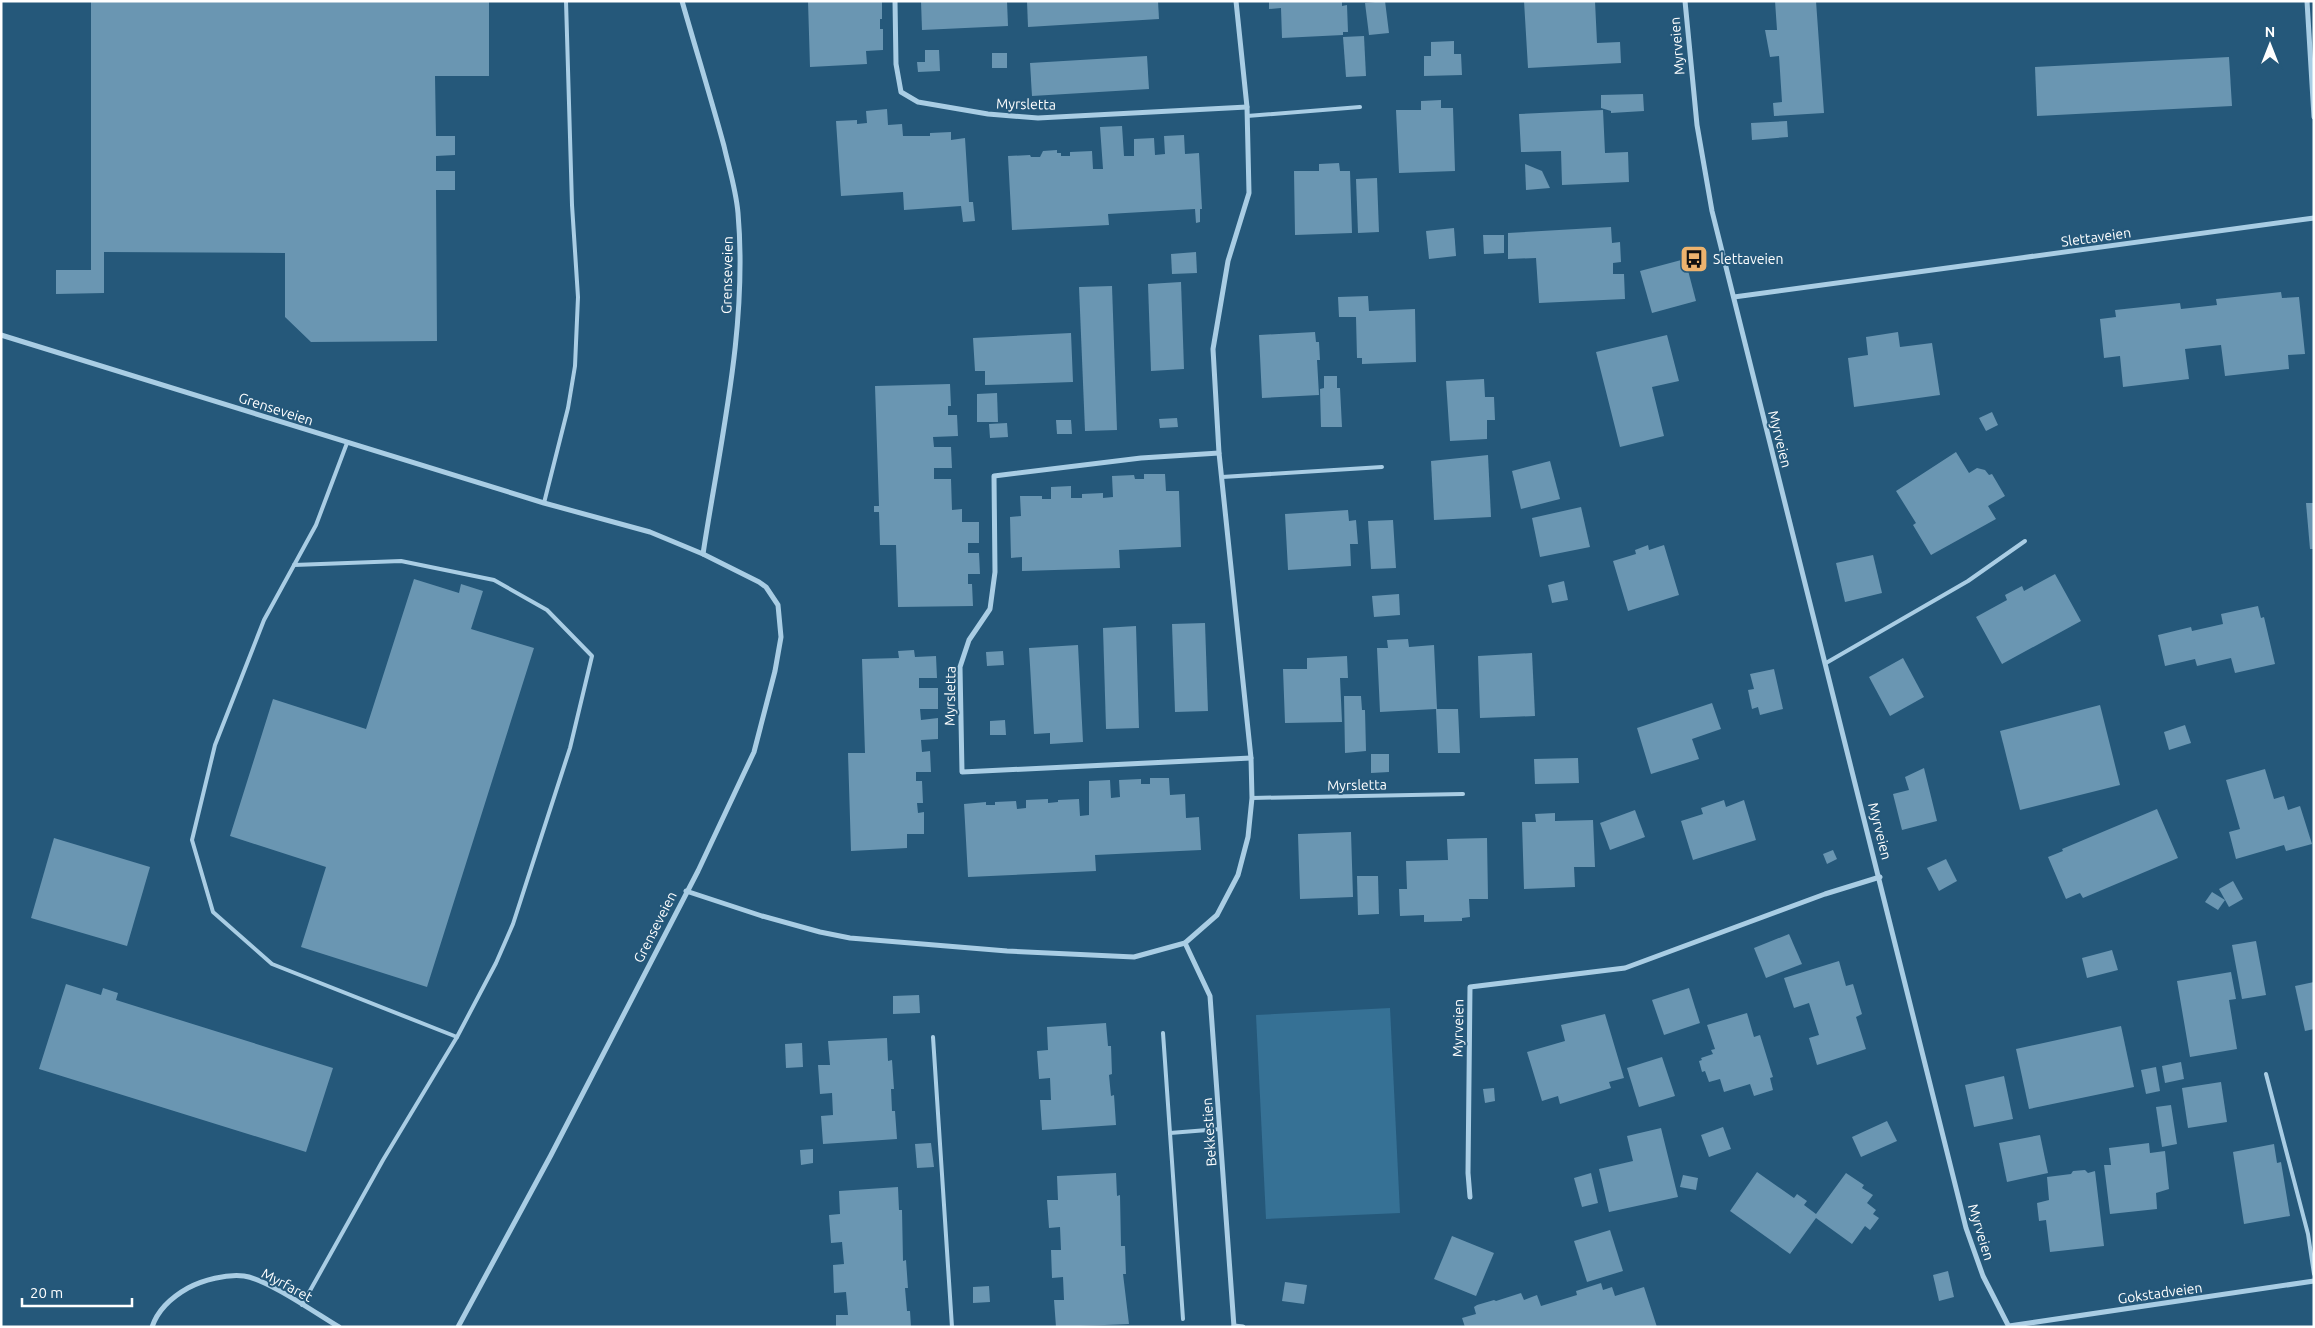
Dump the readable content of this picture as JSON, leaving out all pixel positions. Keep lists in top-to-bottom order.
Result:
{
  "streets": {
    "street": [
      "Myrveien",
      "Myrsletta",
      "Slettaveien",
      "Grenseveien",
      "Bekkestien",
      "Myrfaret",
      "Gokstadveien"
    ]
  },
  "crossings": [
    ["Myrveien", "Slettaveien"],
    ["Myrveien", "Gokstadveien"]
  ],
  "places": {
    "bus stop": ["Slettaveien"]
  },
  "scale_bar": "20 m",
  "north": "top"
}
